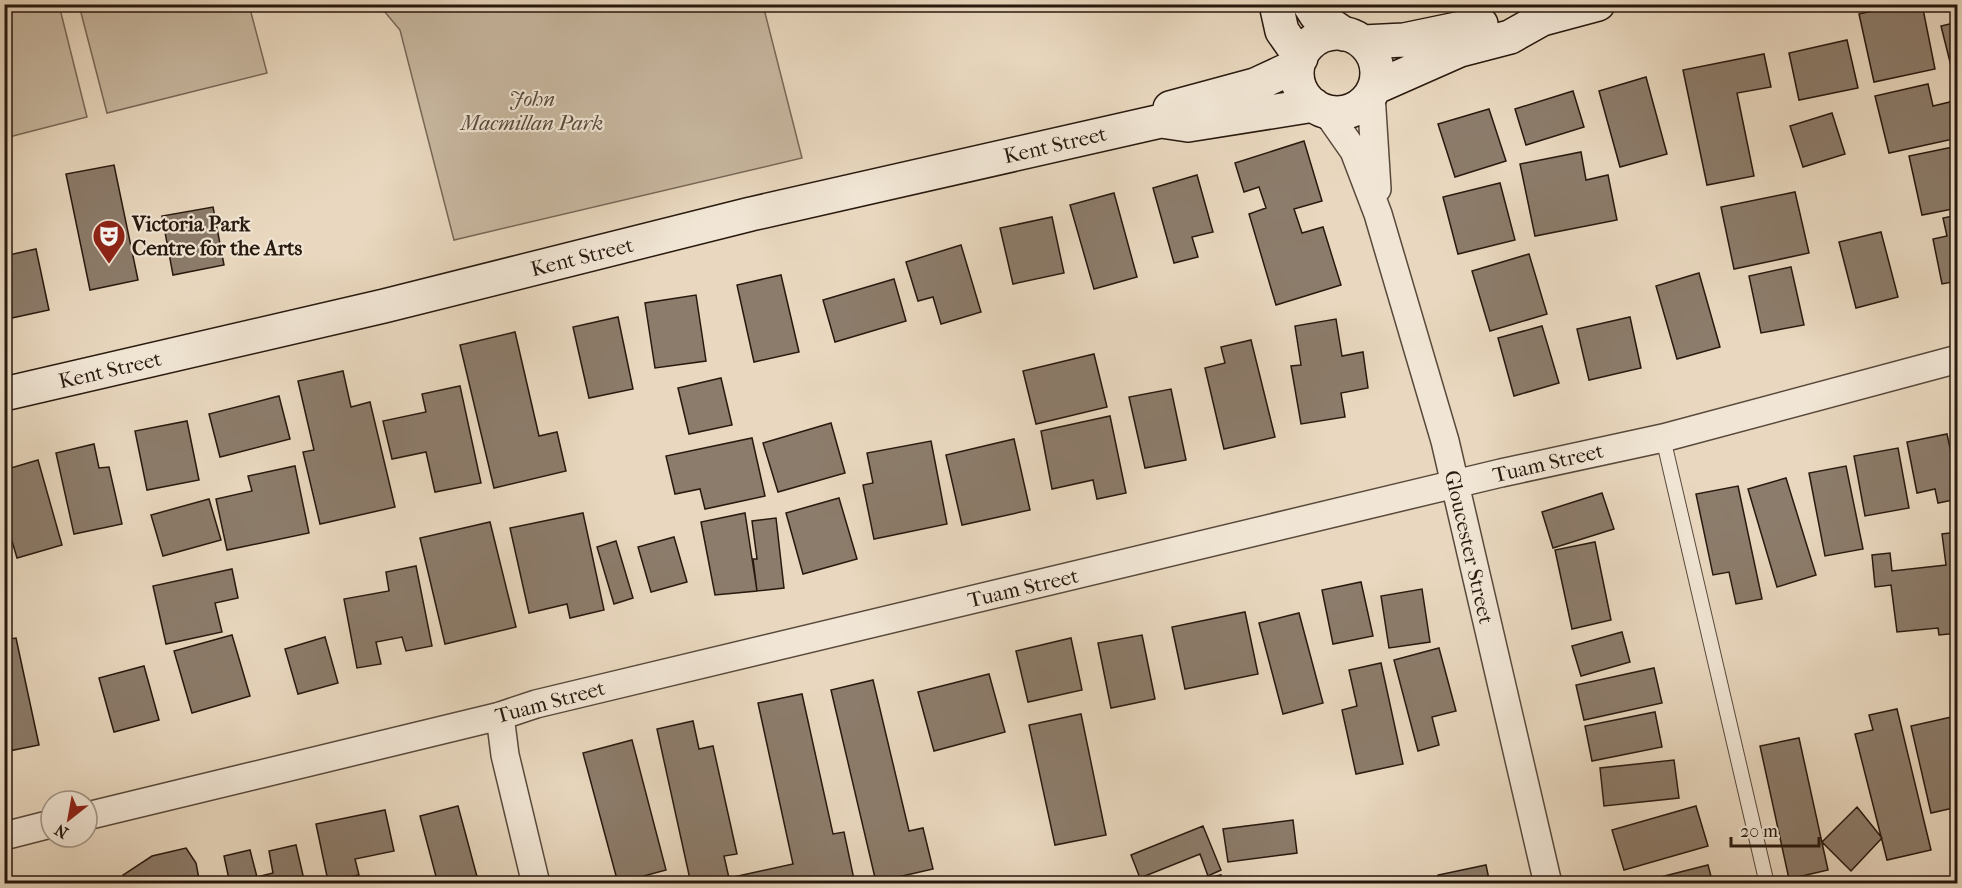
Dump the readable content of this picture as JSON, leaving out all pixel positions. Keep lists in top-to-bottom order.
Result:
{
  "streets": {
    "main road": ["Kent Street"],
    "street": ["Tuam Street", "Gloucester Street"]
  },
  "crossings": [
    ["Kent Street", "Gloucester Street"],
    ["Tuam Street", "Gloucester Street"]
  ],
  "parks": ["John Macmillan Park"],
  "places": {
    "theatre": ["Victoria Park Centre for the Arts"]
  },
  "scale_bar": "20 m",
  "north": "bottom left"
}
